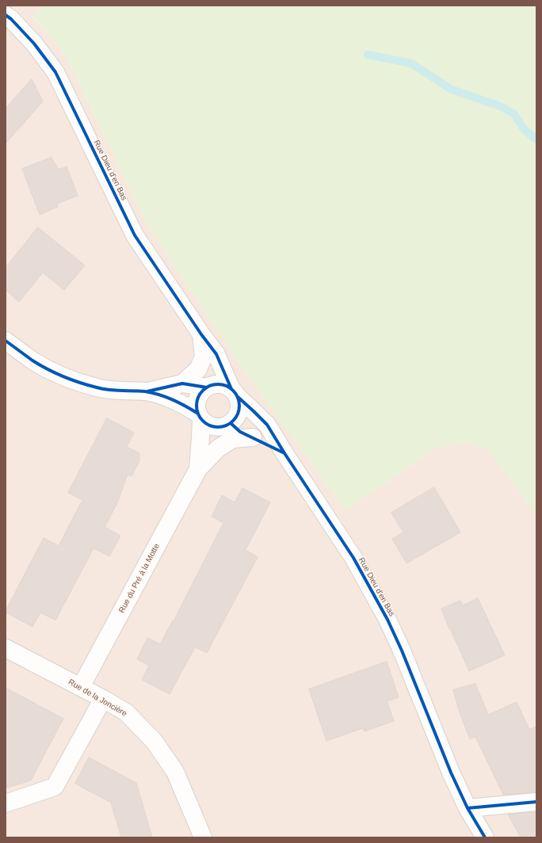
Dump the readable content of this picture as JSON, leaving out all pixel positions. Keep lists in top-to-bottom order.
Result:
{
  "streets": {
    "street": ["Rue Dieu d'en Bas", "Rue du Pré à la Motte", "Rue de la Joncière"]
  },
  "crossings": [
    ["Rue Dieu d'en Bas", "Rue du Pré à la Motte"],
    ["Rue du Pré à la Motte", "Rue de la Joncière"]
  ]
}
